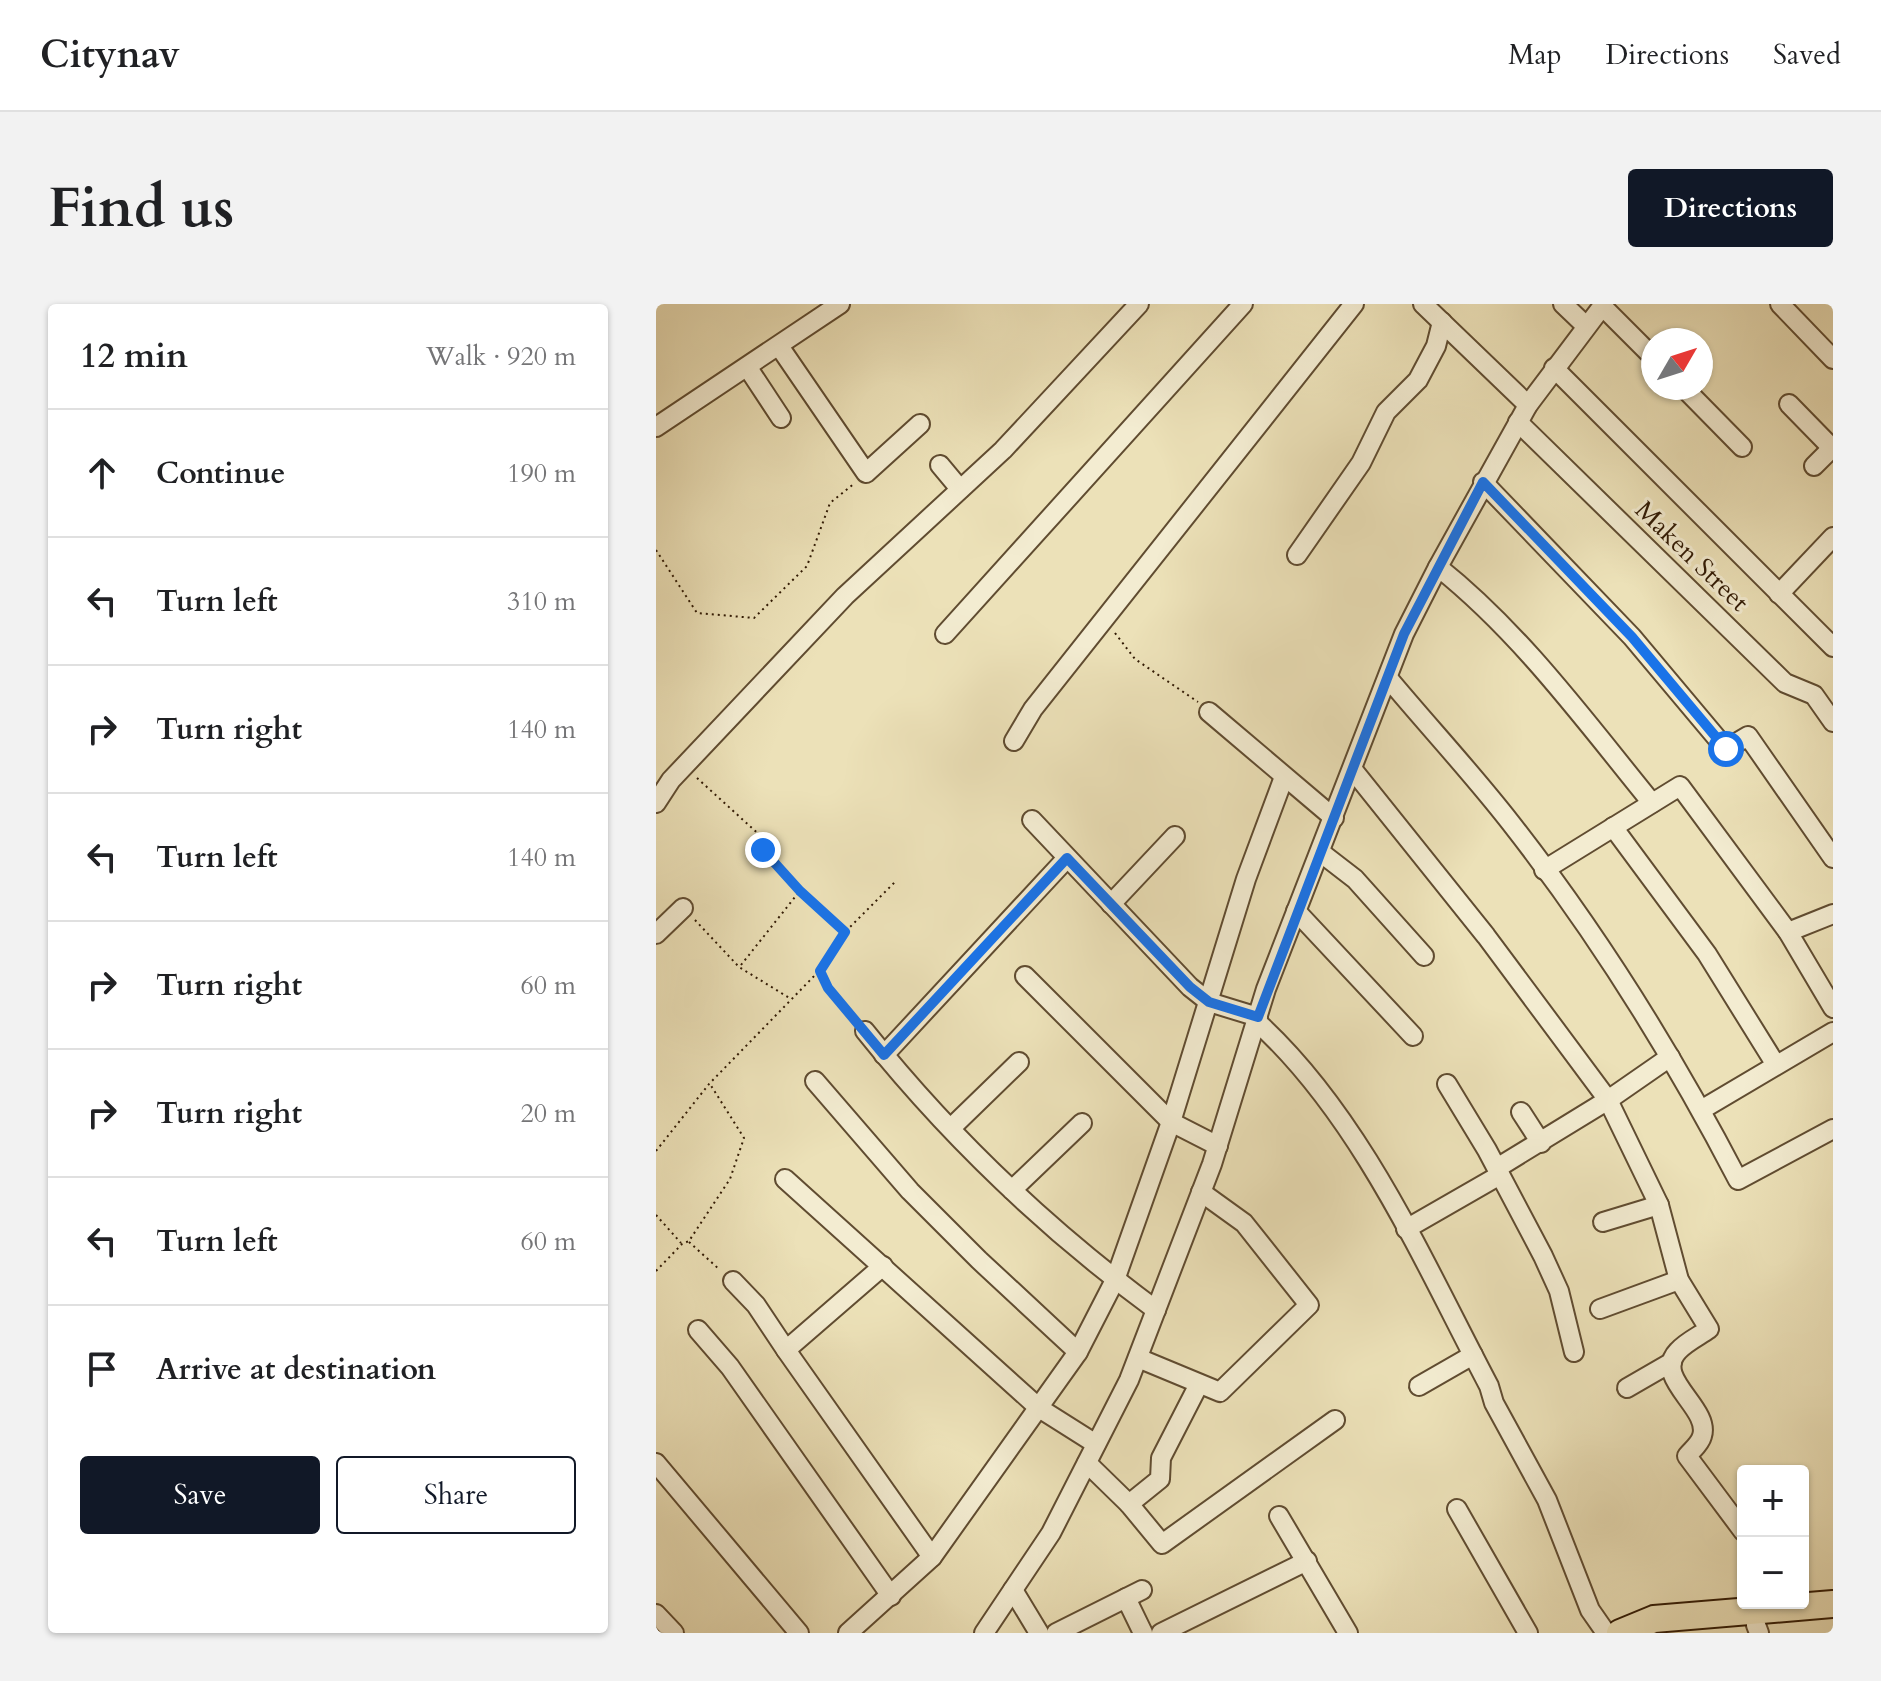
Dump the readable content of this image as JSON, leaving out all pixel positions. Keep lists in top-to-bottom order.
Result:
{
  "streets": {
    "street": ["Maken Street"]
  },
  "north": "top right",
  "page": {
    "header": "Citynav",
    "nav": ["Map", "Directions", "Saved"],
    "buttons": [
      "Directions",
      ["Save", "Share"]
    ],
    "title": "Find us",
    "heading": ["12 min", "Walk · 920 m"],
    "list": [
      ["Continue", "190 m"],
      ["Turn left", "310 m"],
      ["Turn right", "140 m"],
      ["Turn left", "140 m"],
      ["Turn right", "60 m"],
      ["Turn right", "20 m"],
      ["Turn left", "60 m"],
      "Arrive at destination"
    ],
    "map_buttons": ["+", "−"]
  }
}
